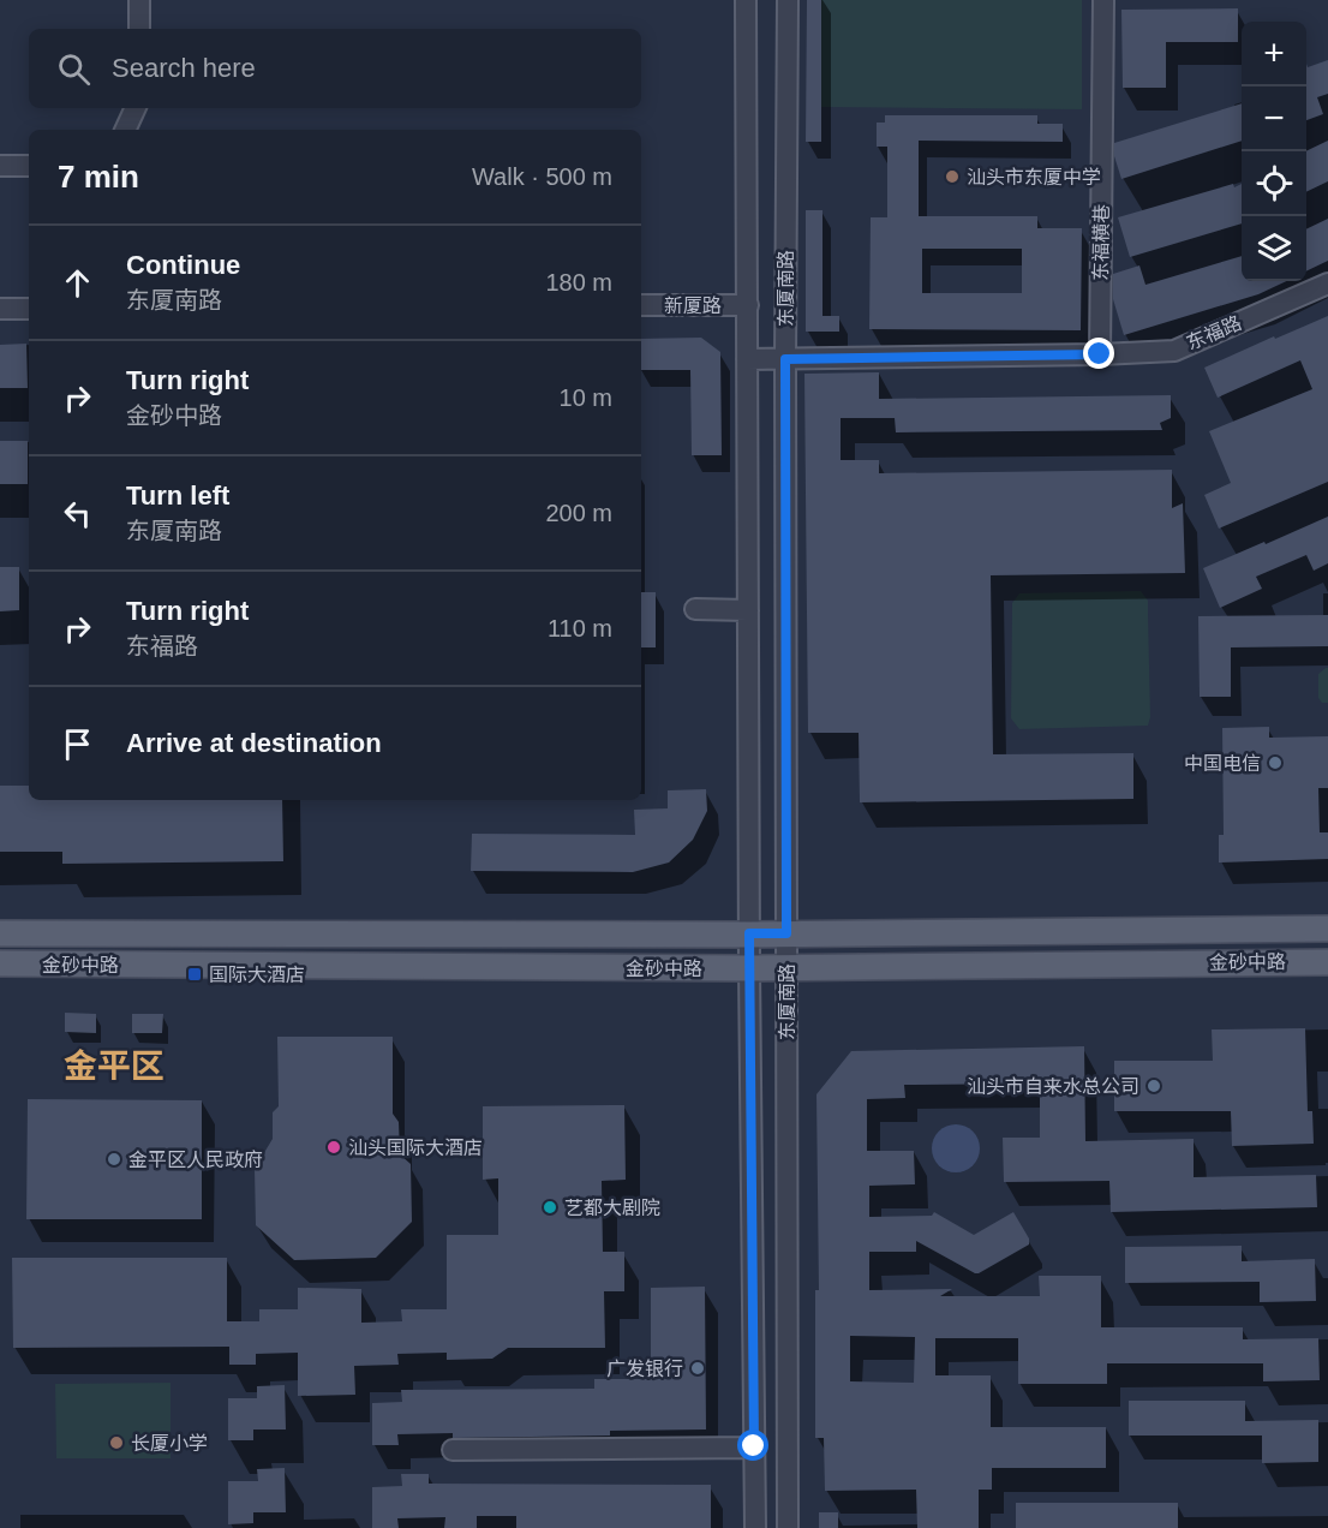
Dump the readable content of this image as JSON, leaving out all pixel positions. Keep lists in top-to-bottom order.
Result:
{
  "streets": {
    "main road": ["金砂中路"],
    "street": [
      "东福横巷",
      "东厦南路",
      "新厦路",
      "东福路"
    ]
  },
  "crossings": [
    ["东福横巷", "东福路"],
    ["东厦南路", "新厦路"],
    ["东厦南路", "东福路"],
    ["东厦南路", "金砂中路"]
  ],
  "districts": ["金平区"],
  "places": {
    "other": [
      "汕头市东厦中学",
      "中国电信",
      "汕头市自来水总公司",
      "汕头国际大酒店",
      "金平区人民政府",
      "艺都大剧院",
      "广发银行",
      "长厦小学"
    ],
    "transit": ["国际大酒店"]
  },
  "page": {
    "map_buttons": ["+", "−"],
    "search": "Search here",
    "heading": ["7 min", "Walk · 500 m"],
    "list": [
      ["Continue", "东厦南路", "180 m"],
      ["Turn right", "金砂中路", "10 m"],
      ["Turn left", "东厦南路", "200 m"],
      ["Turn right", "东福路", "110 m"],
      "Arrive at destination"
    ]
  }
}
